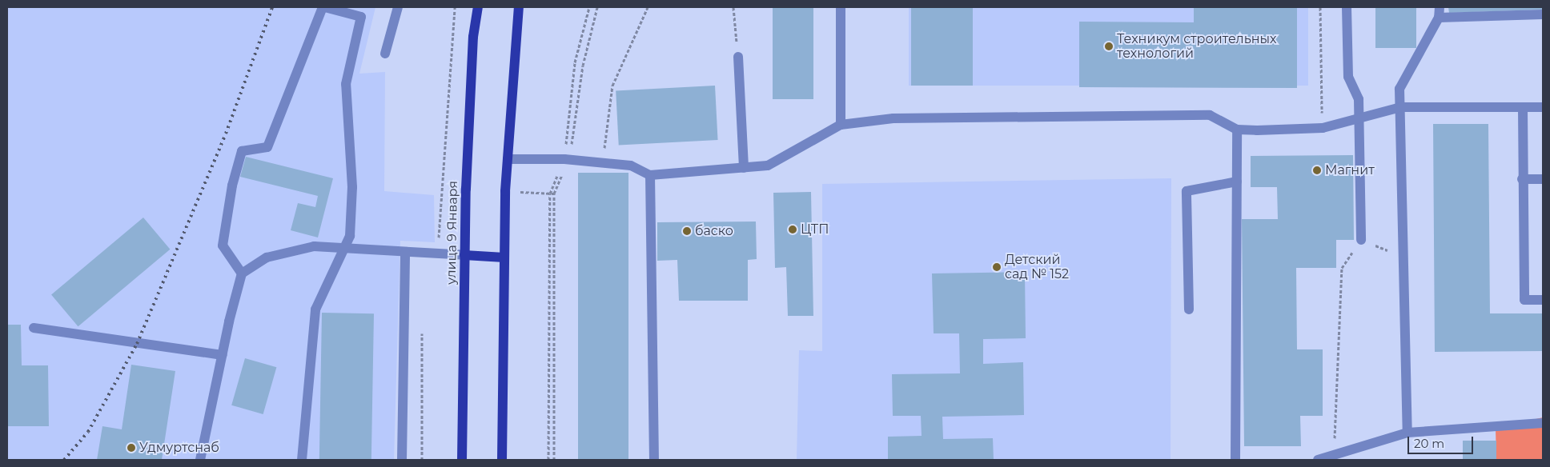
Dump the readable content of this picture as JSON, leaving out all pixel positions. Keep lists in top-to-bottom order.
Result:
{
  "streets": {
    "main road": ["улица 9 Января"]
  },
  "places": [
    "Техникум строительных технологий",
    "Магнит",
    "ЦТП",
    "баско",
    "Детский сад № 152",
    "Удмуртснаб"
  ],
  "scale_bar": "20 m"
}
